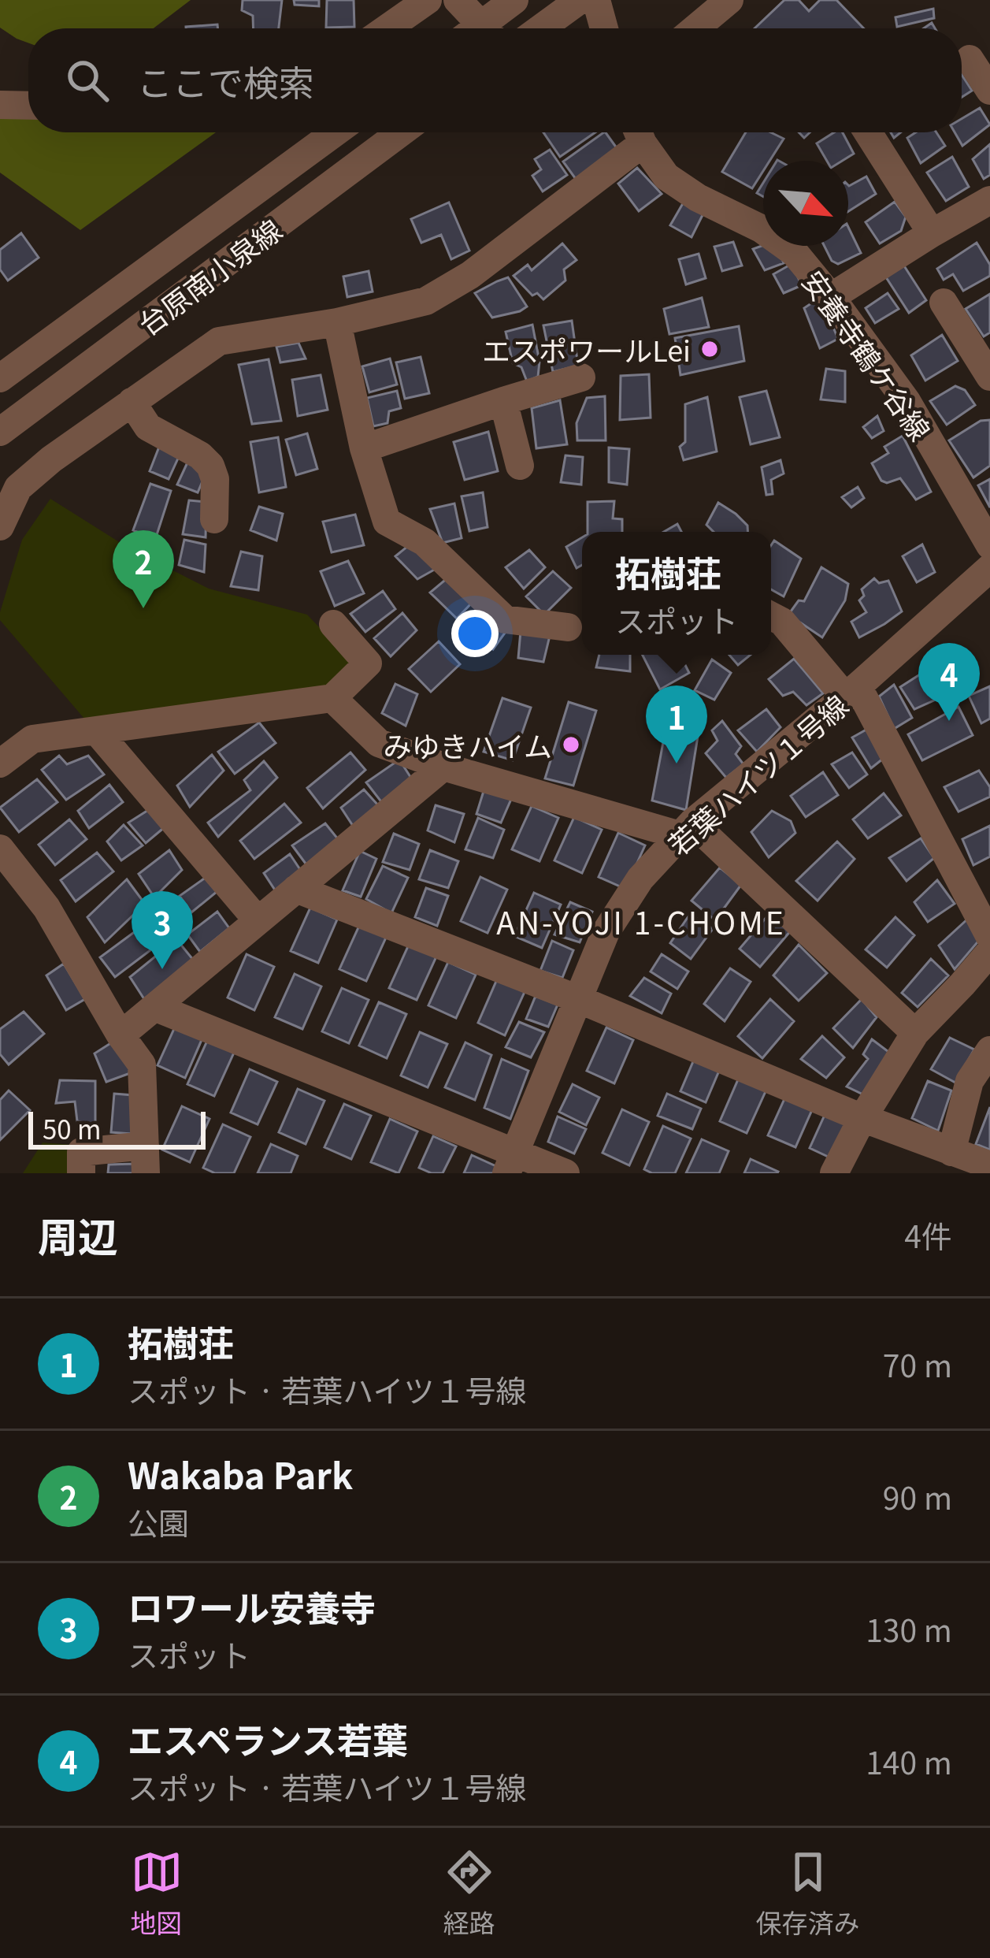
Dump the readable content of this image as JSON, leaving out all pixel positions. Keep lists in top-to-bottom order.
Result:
{
  "streets": {
    "street": ["台原南小泉線", "安養寺鶴ケ谷線", "若葉ハイツ１号線"]
  },
  "districts": ["AN-YOJI 1-CHOME"],
  "places": ["エスポワールLei", "みゆきハイム"],
  "scale_bar": "50 m",
  "north": "bottom right",
  "page": {
    "search": "ここで検索",
    "pins": [
      "2",
      "4",
      "1",
      "3"
    ],
    "popup": ["拓樹荘", "スポット"],
    "scale": "50 m",
    "heading": ["周辺", "4件"],
    "list": [
      {
        "mark": "1",
        "name": "拓樹荘",
        "note": "スポット · 若葉ハイツ１号線",
        "value": "70 m"
      },
      {
        "mark": "2",
        "name": "Wakaba Park",
        "note": "公園",
        "value": "90 m"
      },
      {
        "mark": "3",
        "name": "ロワール安養寺",
        "note": "スポット",
        "value": "130 m"
      },
      {
        "mark": "4",
        "name": "エスペランス若葉",
        "note": "スポット · 若葉ハイツ１号線",
        "value": "140 m"
      }
    ],
    "nav": ["地図", "経路", "保存済み"]
  }
}
